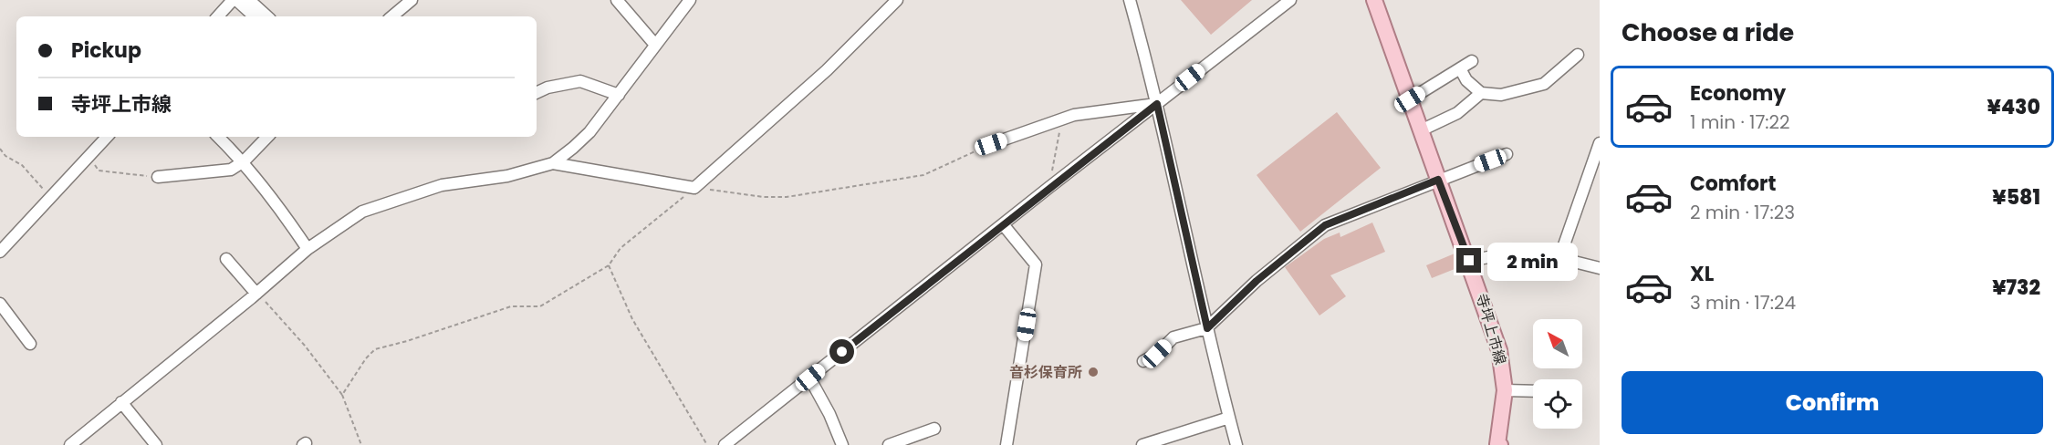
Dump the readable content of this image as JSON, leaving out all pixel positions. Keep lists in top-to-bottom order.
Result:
{
  "streets": {
    "main road": ["寺坪上市線"]
  },
  "places": ["音杉保育所"],
  "north": "top left",
  "page": {
    "heading": "Choose a ride",
    "banner": ["Pickup", "寺坪上市線"],
    "list": [
      {
        "name": "Economy",
        "note": "1 min · 17:22",
        "value": "¥430"
      },
      {
        "name": "Comfort",
        "note": "2 min · 17:23",
        "value": "¥581"
      },
      {
        "name": "XL",
        "note": "3 min · 17:24",
        "value": "¥732"
      }
    ],
    "bubble": "2 min",
    "buttons": "Confirm"
  }
}
